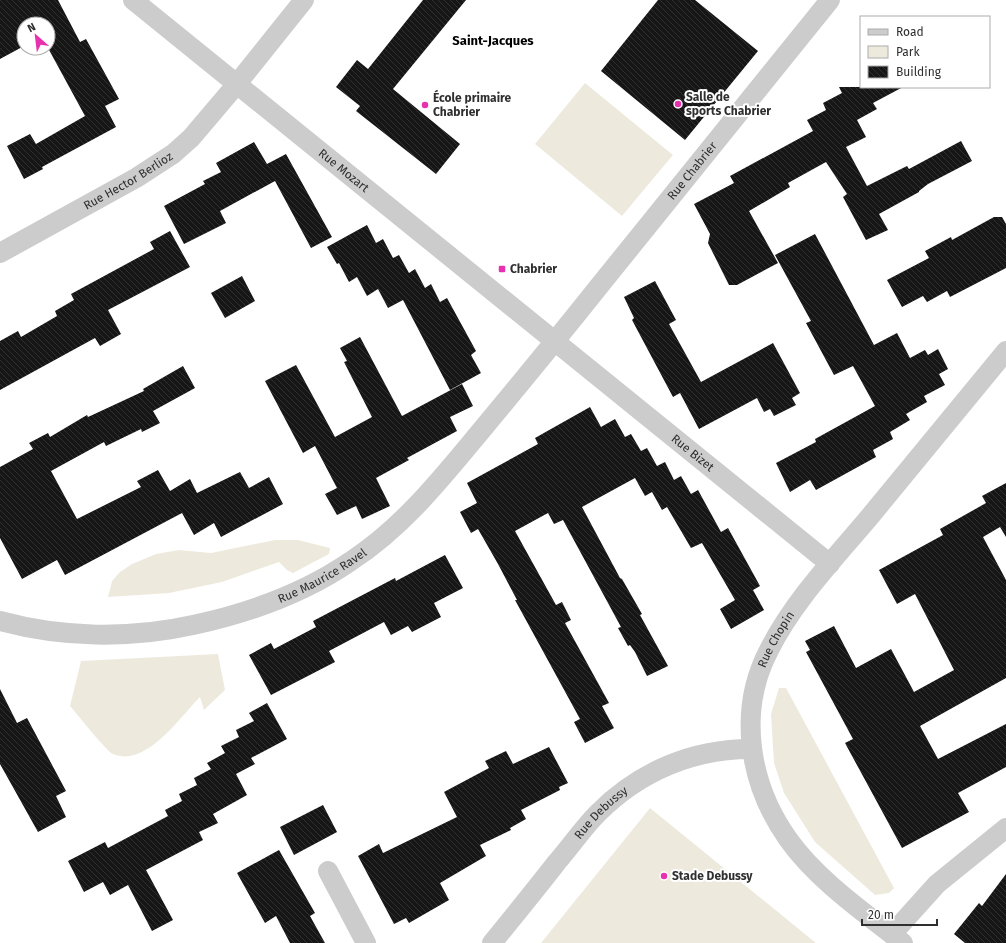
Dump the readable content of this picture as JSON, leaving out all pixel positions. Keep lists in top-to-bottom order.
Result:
{
  "streets": {
    "street": [
      "Rue Mozart",
      "Rue Chabrier",
      "Rue Hector Berlioz",
      "Rue Bizet",
      "Rue Maurice Ravel",
      "Rue Chopin",
      "Rue Debussy"
    ]
  },
  "crossings": [
    ["Rue Mozart", "Rue Chabrier"],
    ["Rue Mozart", "Rue Hector Berlioz"],
    ["Rue Mozart", "Rue Bizet"],
    ["Rue Mozart", "Rue Maurice Ravel"],
    ["Rue Chabrier", "Rue Bizet"],
    ["Rue Chabrier", "Rue Maurice Ravel"],
    ["Rue Bizet", "Rue Maurice Ravel"],
    ["Rue Bizet", "Rue Chopin"],
    ["Rue Chopin", "Rue Debussy"]
  ],
  "districts": ["Saint-Jacques"],
  "places": {
    "other": ["Salle de sports Chabrier", "École primaire Chabrier", "Stade Debussy"],
    "transit": ["Chabrier"]
  },
  "legend": ["Road", "Park", "Building"],
  "scale_bar": "20 m",
  "north": "top left"
}
